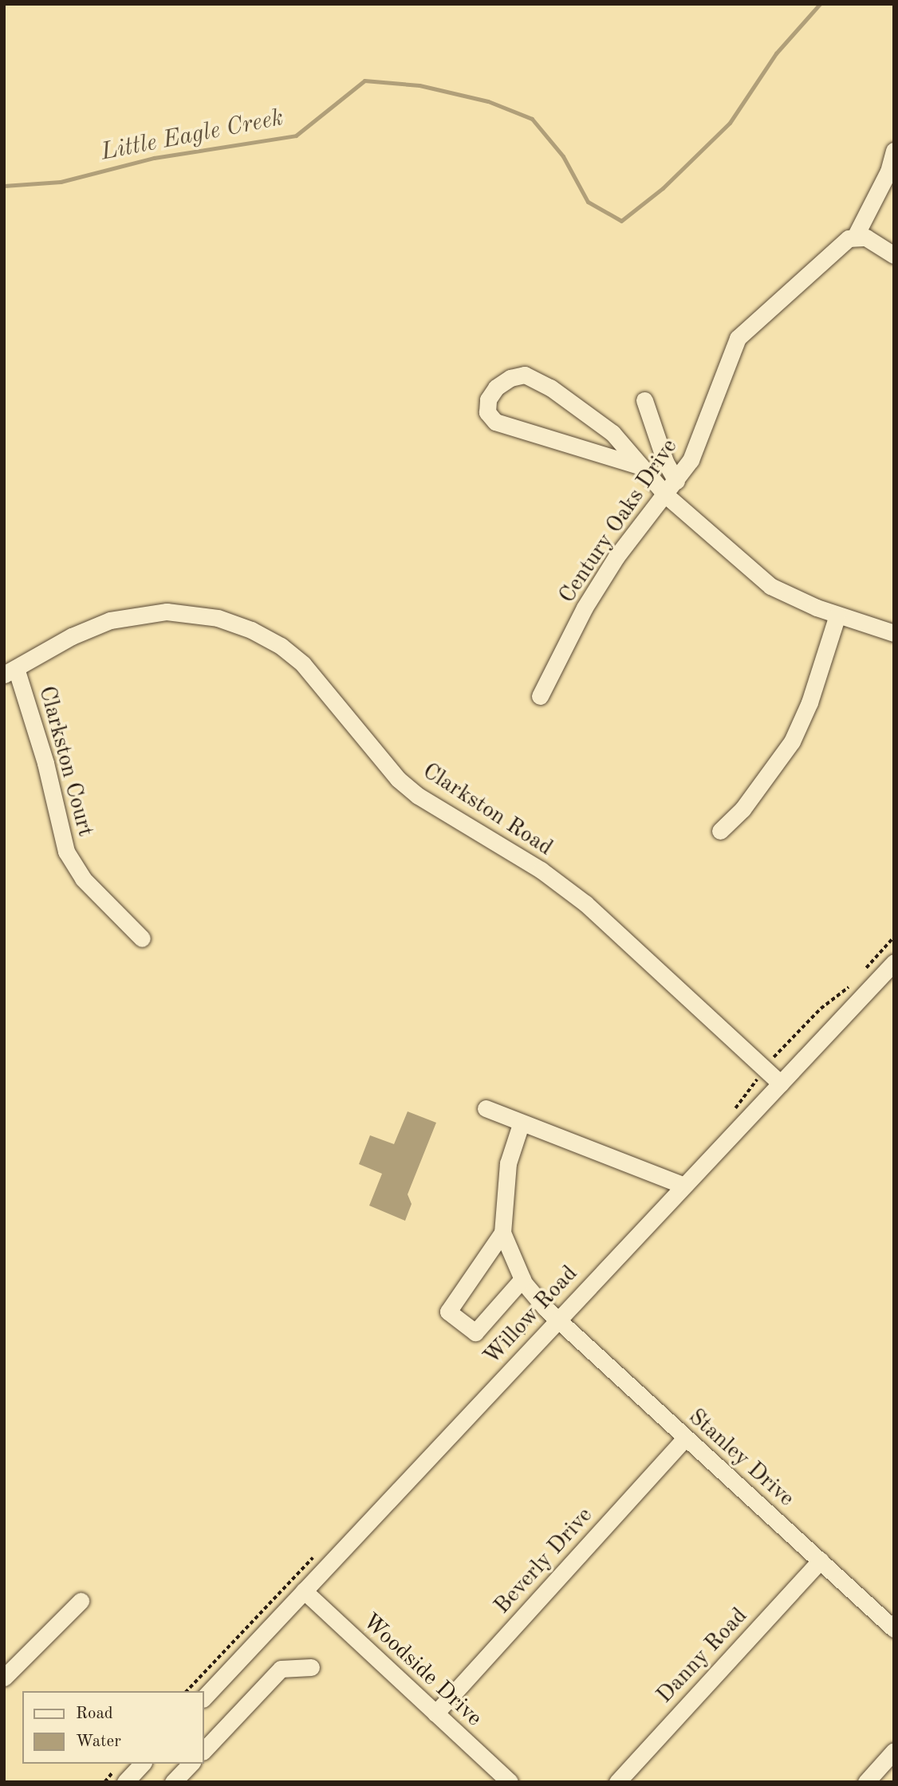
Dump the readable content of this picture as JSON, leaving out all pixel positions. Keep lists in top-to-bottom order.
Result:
{
  "streets": {
    "street": [
      "Century Oaks Drive",
      "Clarkston Court",
      "Clarkston Road",
      "Willow Road",
      "Stanley Drive",
      "Beverly Drive",
      "Danny Road",
      "Woodside Drive"
    ]
  },
  "crossings": [
    ["Clarkston Court", "Clarkston Road"],
    ["Clarkston Road", "Willow Road"],
    ["Willow Road", "Stanley Drive"],
    ["Willow Road", "Woodside Drive"],
    ["Stanley Drive", "Beverly Drive"],
    ["Stanley Drive", "Danny Road"],
    ["Beverly Drive", "Woodside Drive"]
  ],
  "water": ["Little Eagle Creek"],
  "legend": ["Road", "Water"]
}
